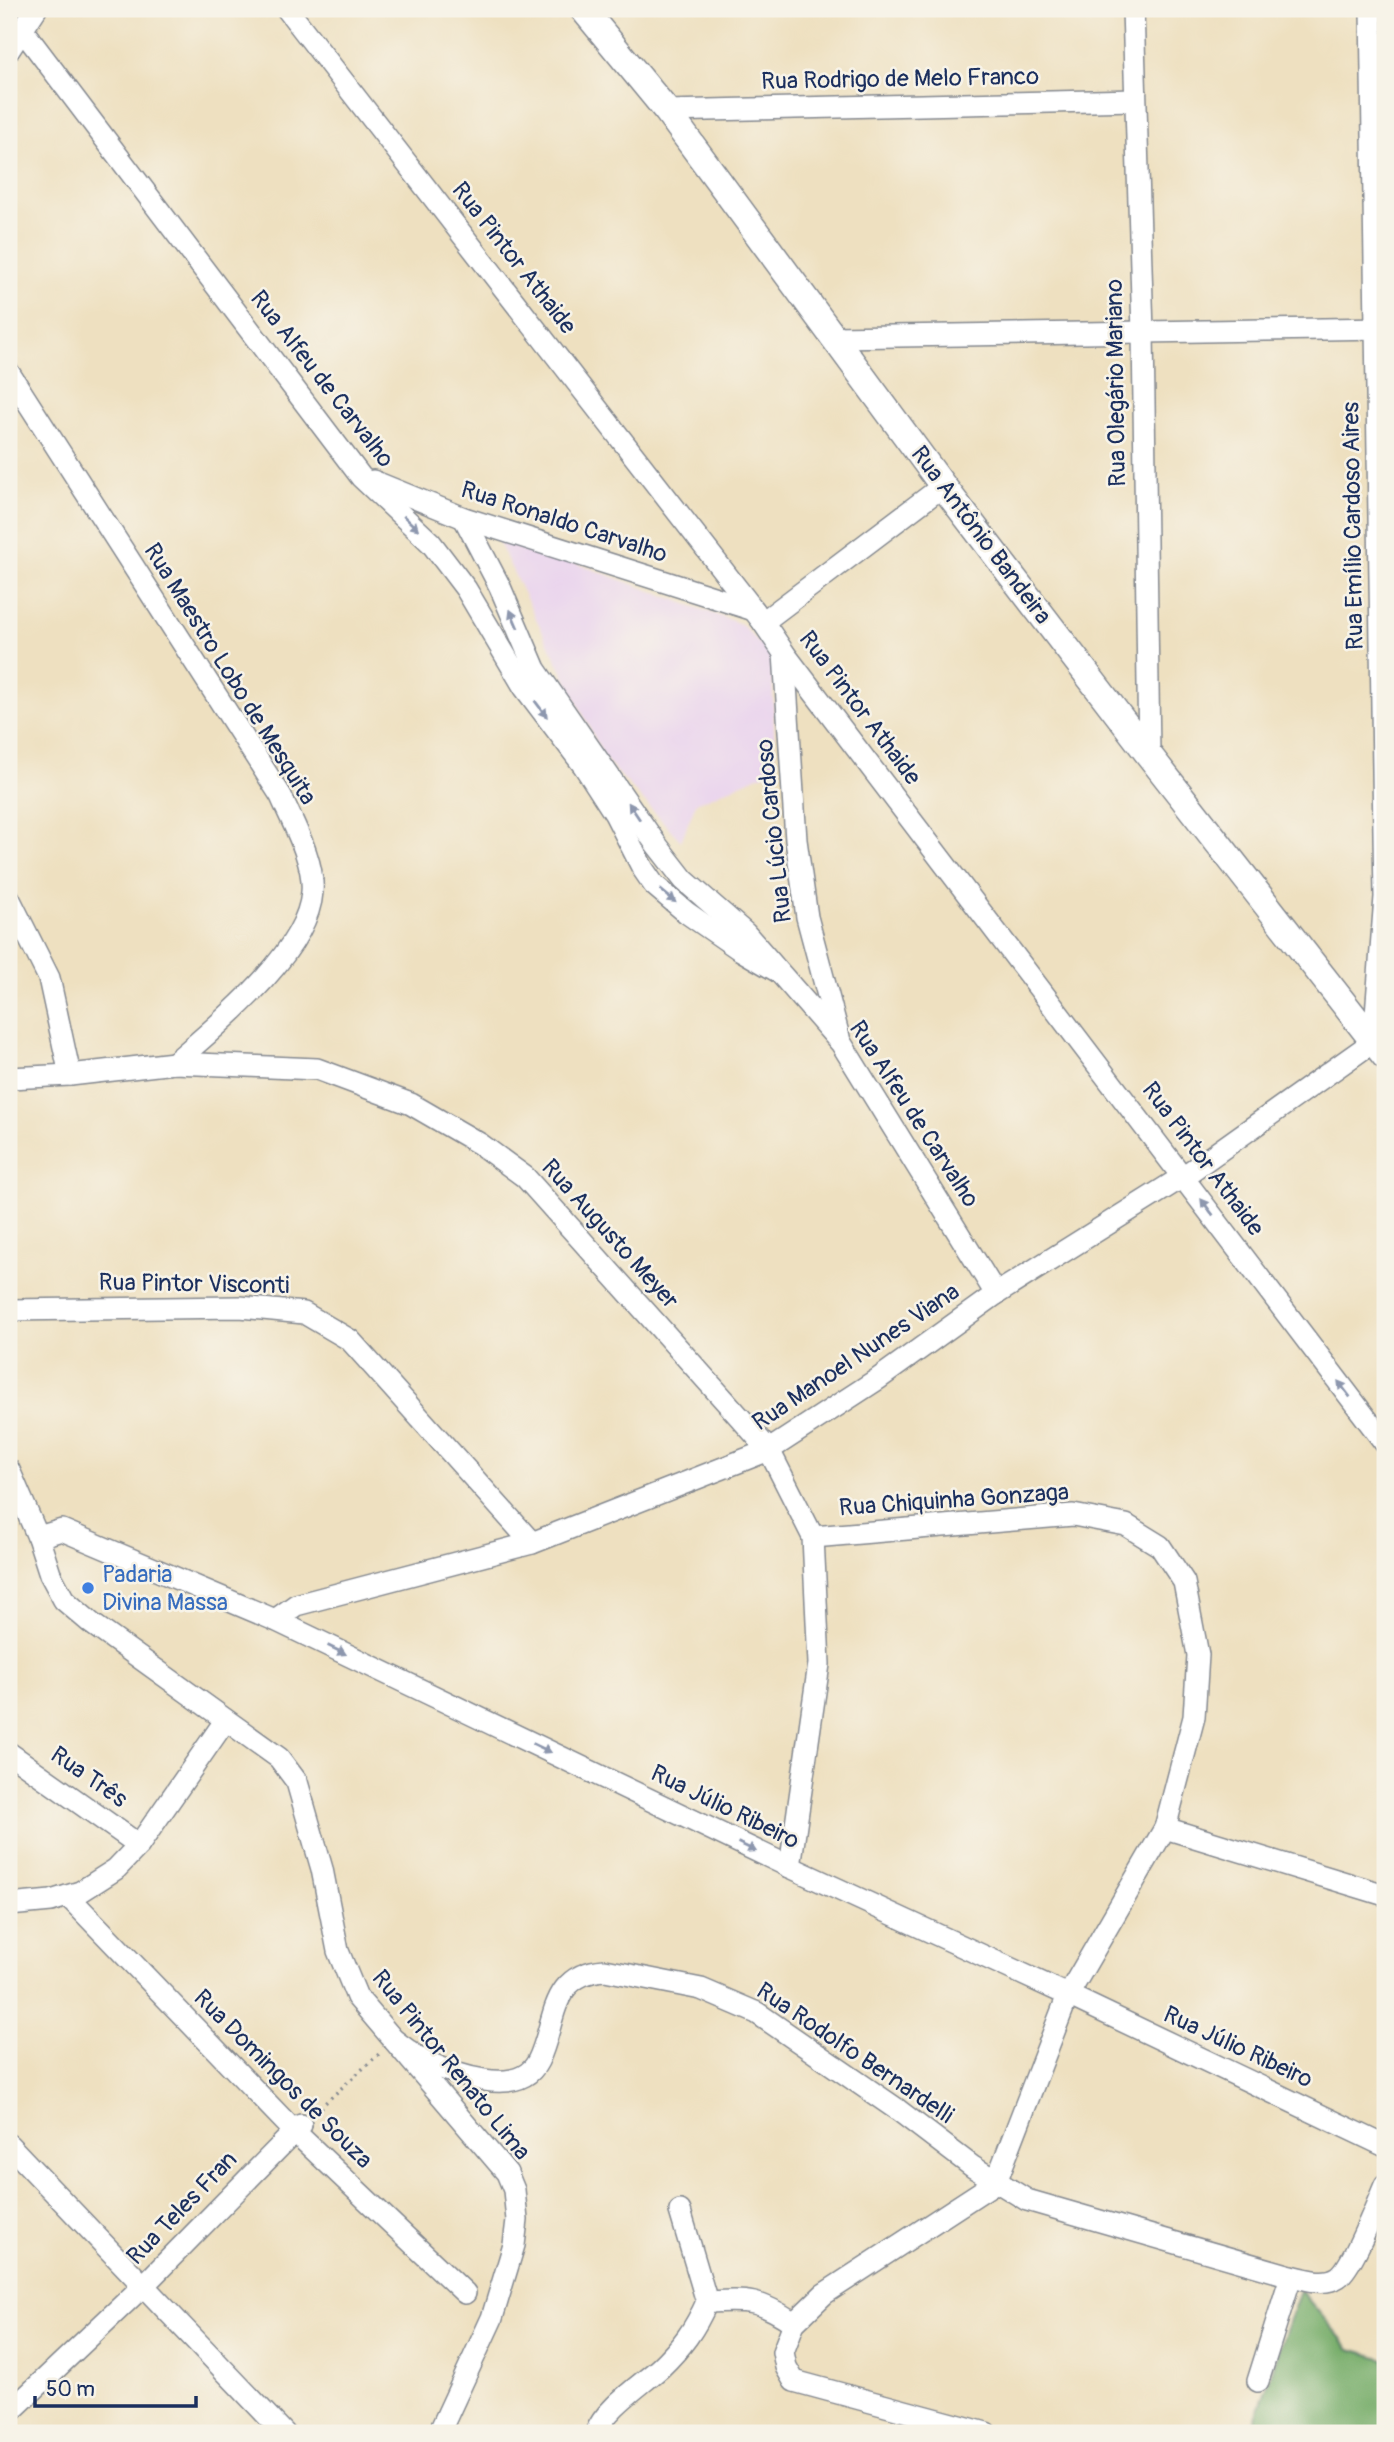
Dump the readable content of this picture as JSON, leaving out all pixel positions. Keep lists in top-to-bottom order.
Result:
{
  "streets": {
    "street": [
      "Rua Rodrigo de Melo Franco",
      "Rua Pintor Athaide",
      "Rua Alfeu de Carvalho",
      "Rua Olegário Mariano",
      "Rua Ronaldo Carvalho",
      "Rua Emílio Cardoso Aires",
      "Rua Antônio Bandeira",
      "Rua Maestro Lobo de Mesquita",
      "Rua Lúcio Cardoso",
      "Rua Augusto Meyer",
      "Rua Pintor Visconti",
      "Rua Manoel Nunes Viana",
      "Rua Chiquinha Gonzaga",
      "Rua Três",
      "Rua Júlio Ribeiro",
      "Rua Rodolfo Bernardelli",
      "Rua Pintor Renato Lima",
      "Rua Domingos de Souza",
      "Rua Teles Fran"
    ]
  },
  "crossings": [
    ["Rua Rodrigo de Melo Franco", "Rua Olegário Mariano"],
    ["Rua Rodrigo de Melo Franco", "Rua Antônio Bandeira"],
    ["Rua Pintor Athaide", "Rua Ronaldo Carvalho"],
    ["Rua Pintor Athaide", "Rua Lúcio Cardoso"],
    ["Rua Pintor Athaide", "Rua Manoel Nunes Viana"],
    ["Rua Alfeu de Carvalho", "Rua Ronaldo Carvalho"],
    ["Rua Alfeu de Carvalho", "Rua Lúcio Cardoso"],
    ["Rua Alfeu de Carvalho", "Rua Manoel Nunes Viana"],
    ["Rua Olegário Mariano", "Rua Antônio Bandeira"],
    ["Rua Emílio Cardoso Aires", "Rua Antônio Bandeira"],
    ["Rua Emílio Cardoso Aires", "Rua Manoel Nunes Viana"],
    ["Rua Antônio Bandeira", "Rua Manoel Nunes Viana"],
    ["Rua Maestro Lobo de Mesquita", "Rua Augusto Meyer"],
    ["Rua Augusto Meyer", "Rua Manoel Nunes Viana"],
    ["Rua Augusto Meyer", "Rua Chiquinha Gonzaga"],
    ["Rua Pintor Visconti", "Rua Manoel Nunes Viana"],
    ["Rua Manoel Nunes Viana", "Rua Júlio Ribeiro"],
    ["Rua Chiquinha Gonzaga", "Rua Júlio Ribeiro"],
    ["Rua Chiquinha Gonzaga", "Rua Rodolfo Bernardelli"],
    ["Rua Júlio Ribeiro", "Rua Pintor Renato Lima"],
    ["Rua Rodolfo Bernardelli", "Rua Pintor Renato Lima"],
    ["Rua Pintor Renato Lima", "Rua Domingos de Souza"],
    ["Rua Domingos de Souza", "Rua Teles Fran"]
  ],
  "one_way": ["Rua Júlio Ribeiro"],
  "places": ["Padaria Divina Massa"],
  "scale_bar": "50 m"
}
